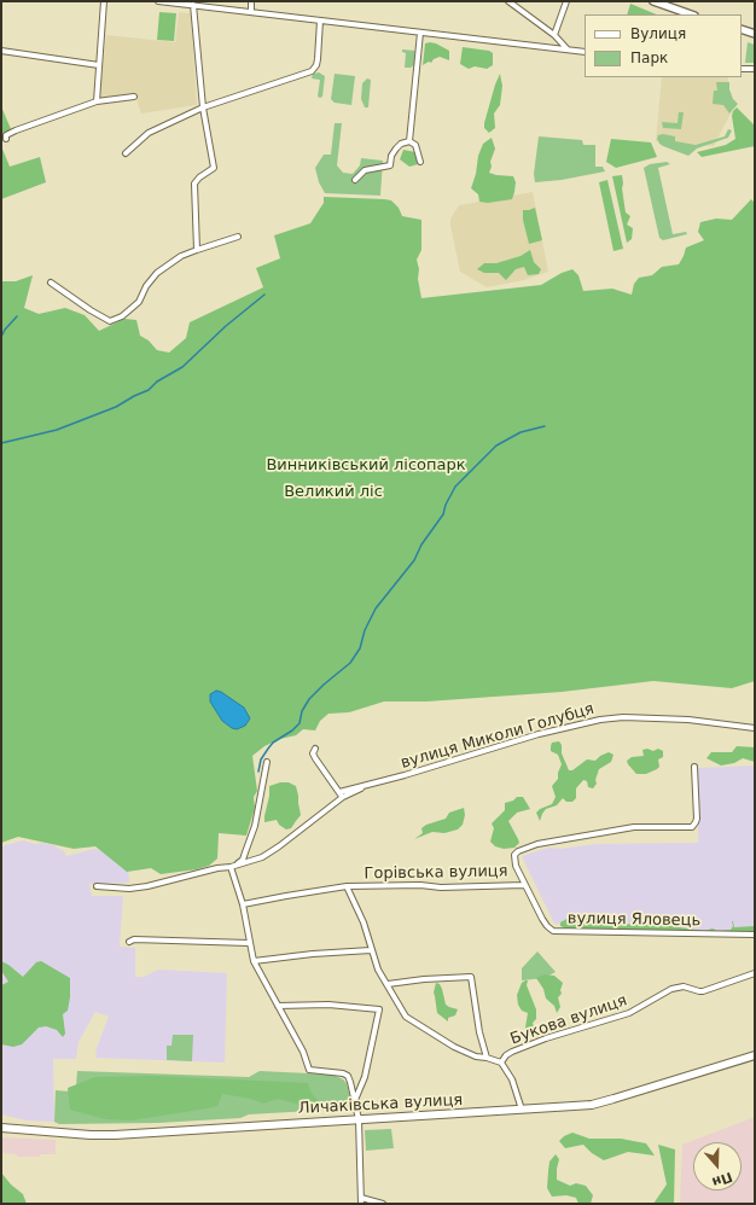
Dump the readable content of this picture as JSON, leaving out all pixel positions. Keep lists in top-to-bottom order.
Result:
{
  "streets": {
    "main road": ["Личаківська вулиця"],
    "street": [
      "вулиця Миколи Голубця",
      "Горівська вулиця",
      "вулиця Яловець",
      "Букова вулиця"
    ]
  },
  "crossings": [
    ["Горівська вулиця", "вулиця Яловець"],
    ["Горівська вулиця", "Букова вулиця"],
    ["Букова вулиця", "Личаківська вулиця"]
  ],
  "parks": ["Винниківський лісопарк", "Великий ліс"],
  "legend": ["Вулиця", "Парк"],
  "north": "bottom"
}
